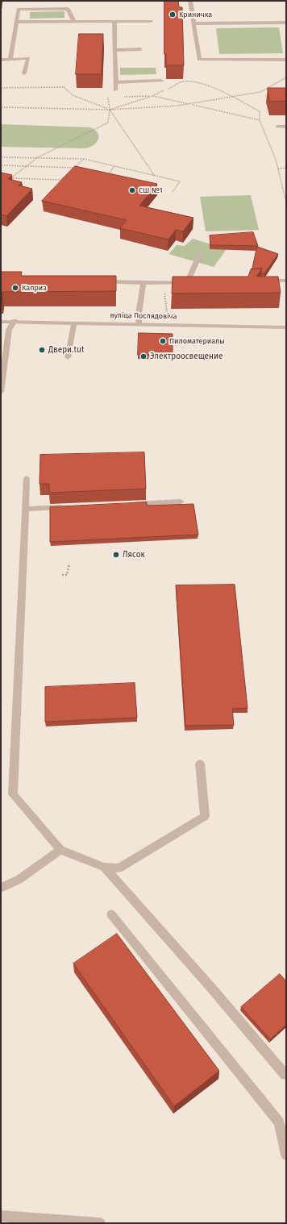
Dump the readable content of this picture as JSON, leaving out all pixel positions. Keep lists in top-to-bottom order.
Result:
{
  "streets": {
    "street": ["вуліца Послядовіча"]
  },
  "places": [
    "Криничка",
    "СШ №1",
    "Каприз",
    "Пиломатериалы",
    "Двери.tut",
    "Электроосвещение",
    "Лясок"
  ]
}
